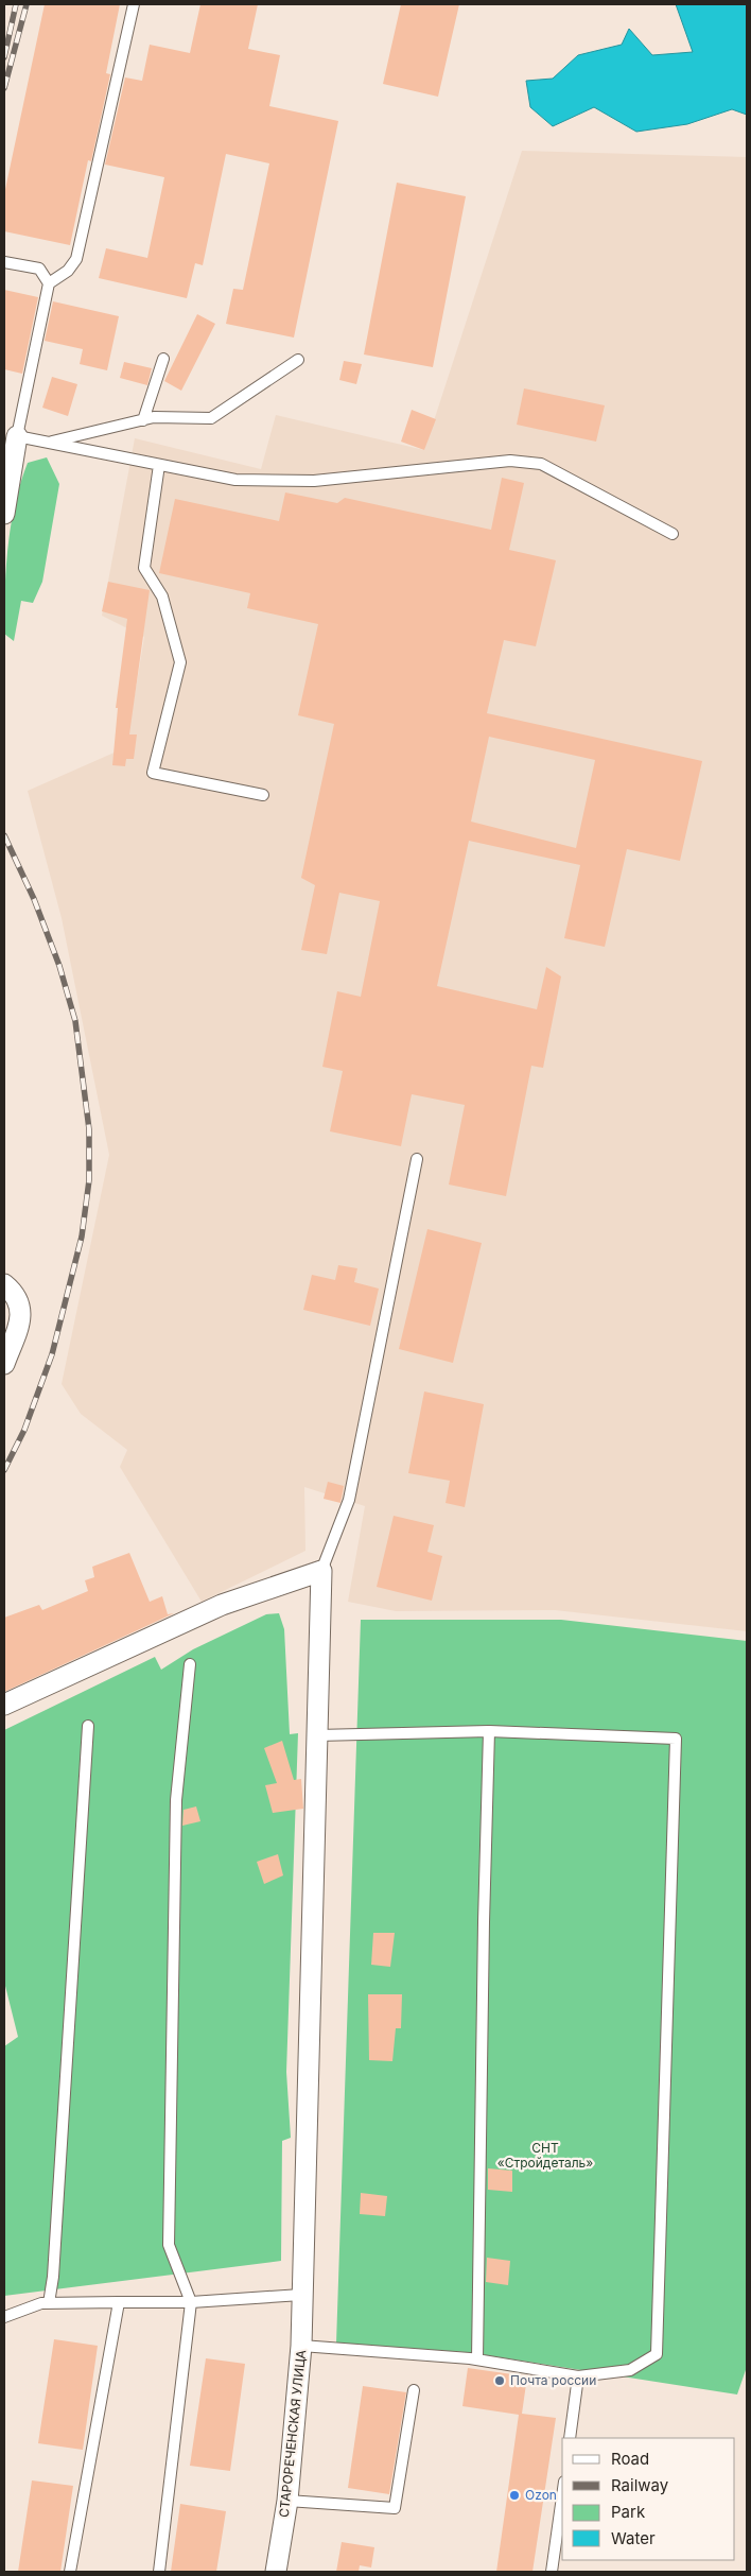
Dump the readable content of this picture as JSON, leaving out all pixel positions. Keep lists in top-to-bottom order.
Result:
{
  "streets": {
    "street": ["СТАРОРЕЧЕНСКАЯ УЛИЦА"]
  },
  "parks": ["СНТ «Стройдеталь»"],
  "places": ["Почта россии", "Ozon"],
  "legend": [
    "Road",
    "Railway",
    "Park",
    "Water"
  ]
}
